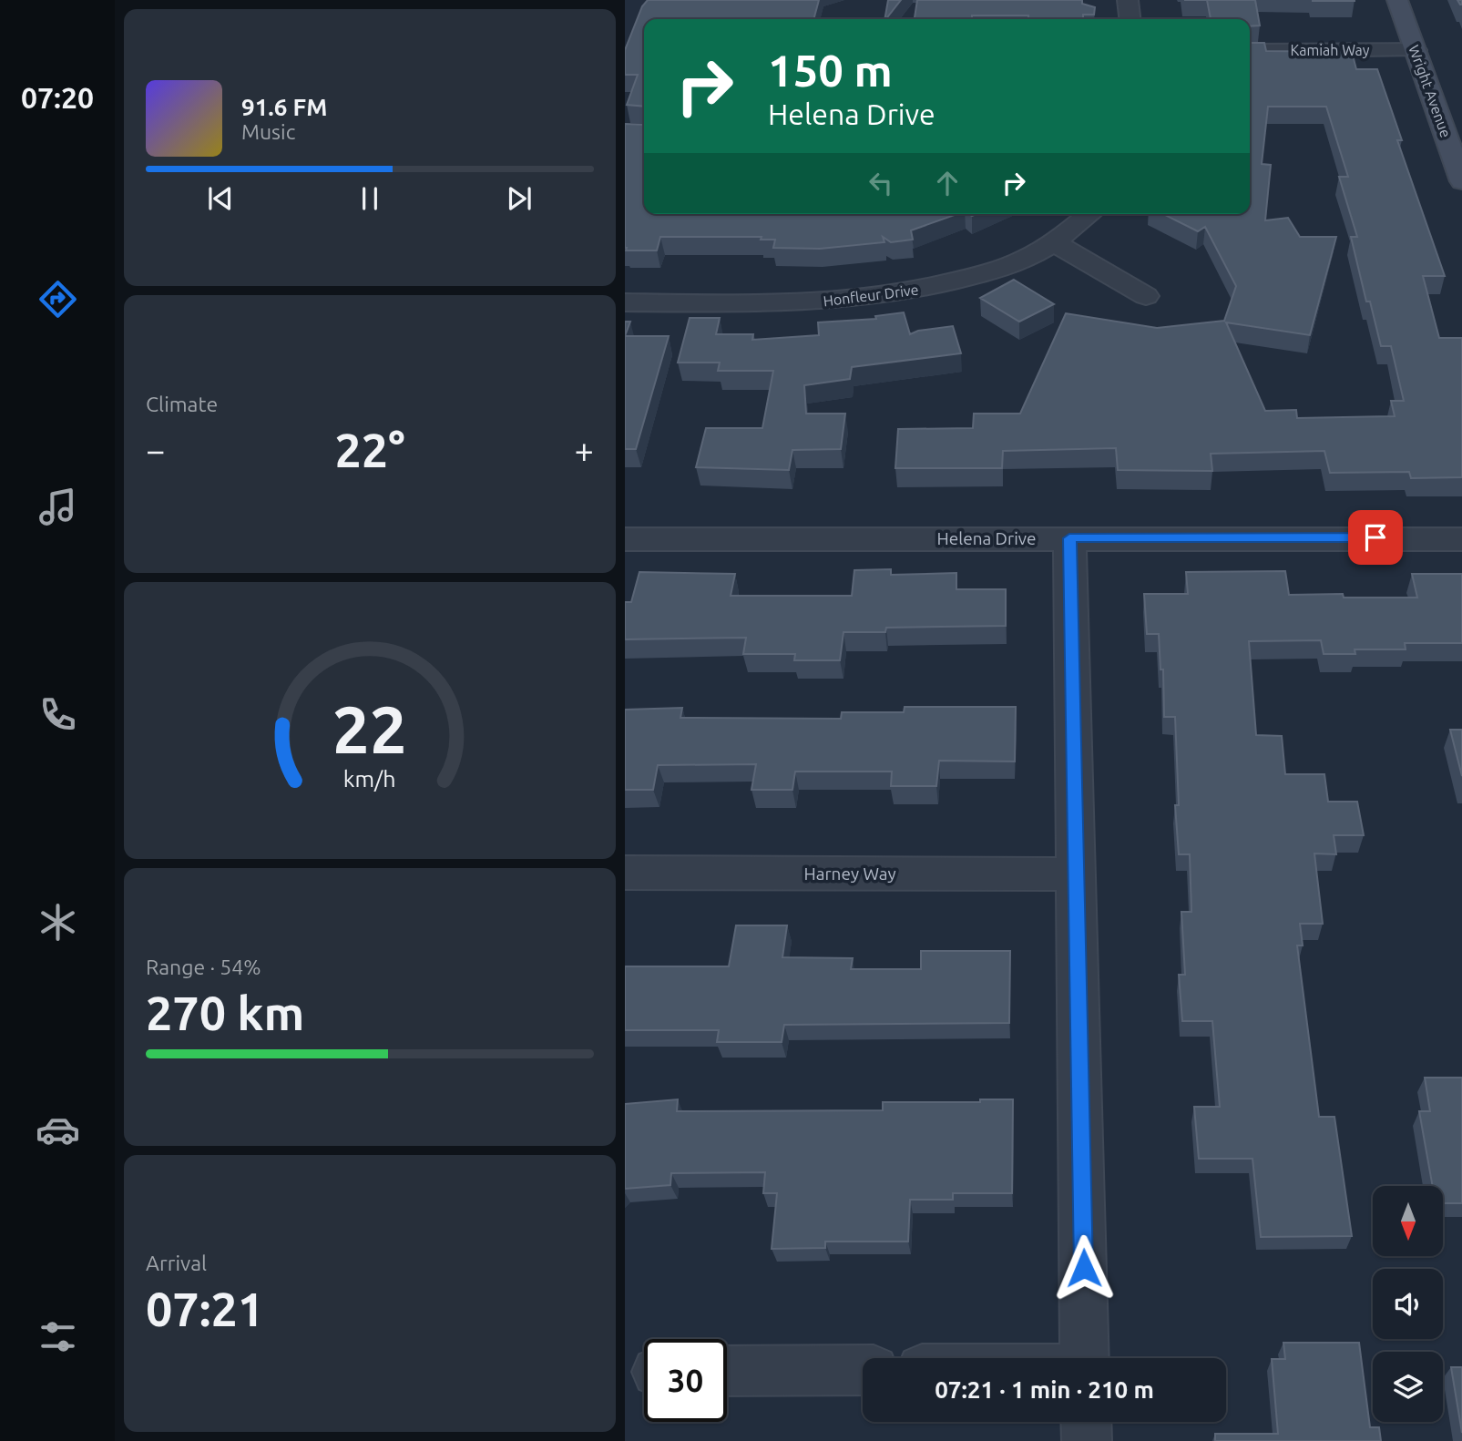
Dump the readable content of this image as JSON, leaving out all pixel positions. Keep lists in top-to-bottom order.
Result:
{
  "streets": {
    "street": [
      "Kamiah Way",
      "Wright Avenue",
      "Honfleur Drive",
      "Helena Drive",
      "Harney Way"
    ]
  },
  "crossings": [
    ["Kamiah Way", "Wright Avenue"]
  ],
  "north": "bottom",
  "page": {
    "tabs": "07:20",
    "turn": ["150 m", "Helena Drive"],
    "song": ["91.6 FM", "Music"],
    "tile": [
      "Climate",
      ["Range · 54%", "270 km"],
      ["Arrival", "07:21"]
    ],
    "heat": ["−", "22°", "+"],
    "limit": "30",
    "trip": "07:21 · 1 min · 210 m",
    "gauge": ["22", "km/h"]
  }
}
